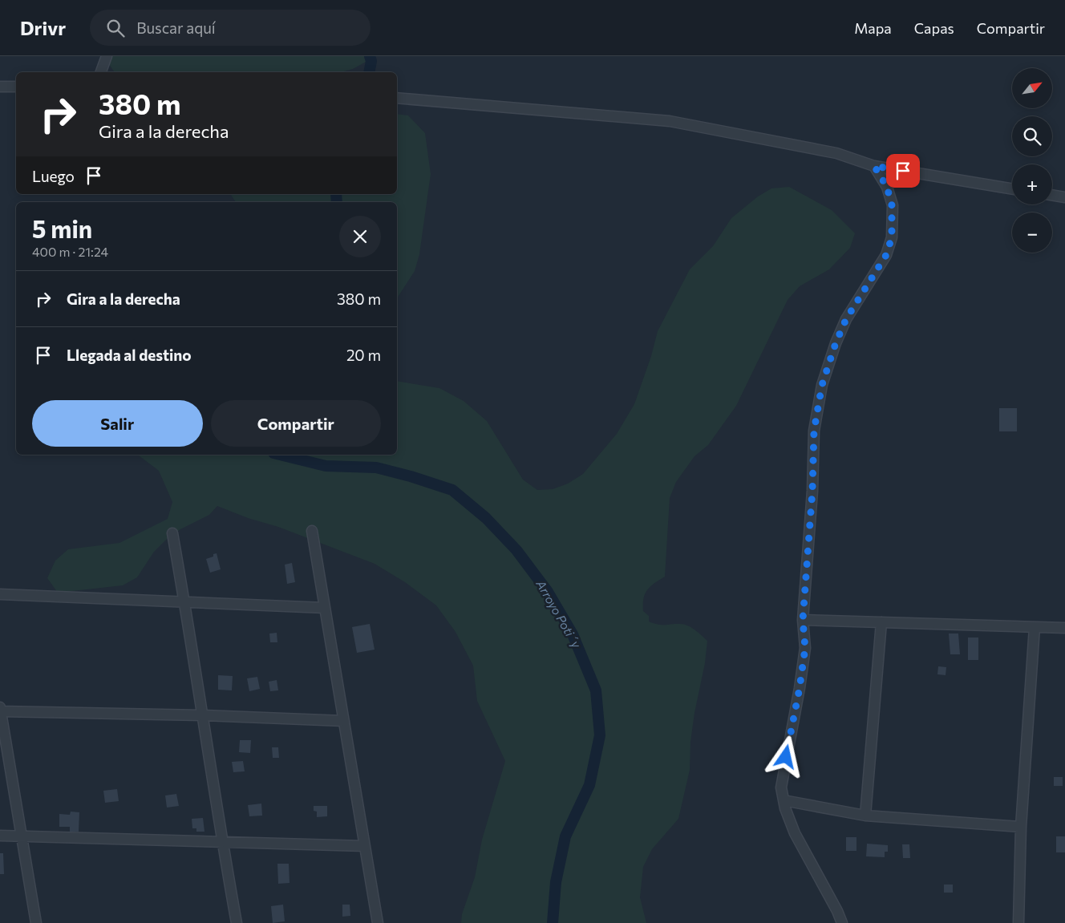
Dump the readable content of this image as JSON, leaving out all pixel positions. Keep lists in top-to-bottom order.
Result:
{
  "water": ["Arroyo Poti´y"],
  "north": "top right",
  "page": {
    "header": "Drivr",
    "search": "Buscar aquí",
    "nav": ["Mapa", "Capas", "Compartir"],
    "map_buttons": ["+", "−"],
    "turn": ["380 m", "Gira a la derecha"],
    "then": "Luego",
    "heading": ["5 min", "400 m · 21:24"],
    "list": [
      {
        "name": "Gira a la derecha",
        "value": "380 m"
      },
      {
        "name": "Llegada al destino",
        "value": "20 m"
      }
    ],
    "buttons": ["Salir", "Compartir"]
  }
}
